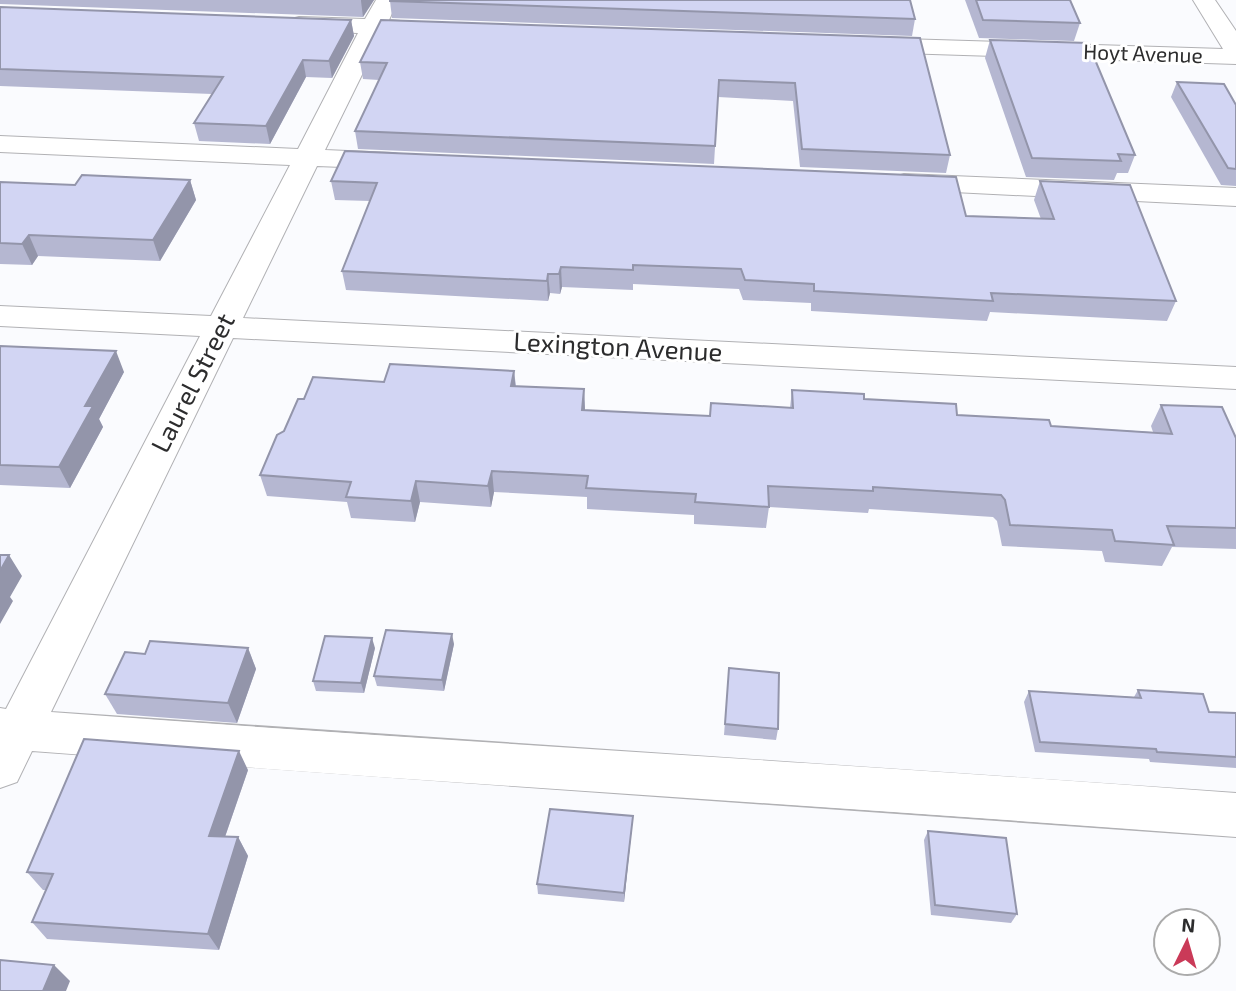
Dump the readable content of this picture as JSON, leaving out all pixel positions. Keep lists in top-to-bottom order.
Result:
{
  "streets": {
    "street": ["Hoyt Avenue", "Lexington Avenue", "Laurel Street"]
  },
  "crossings": [
    ["Lexington Avenue", "Laurel Street"]
  ],
  "north": "top"
}
